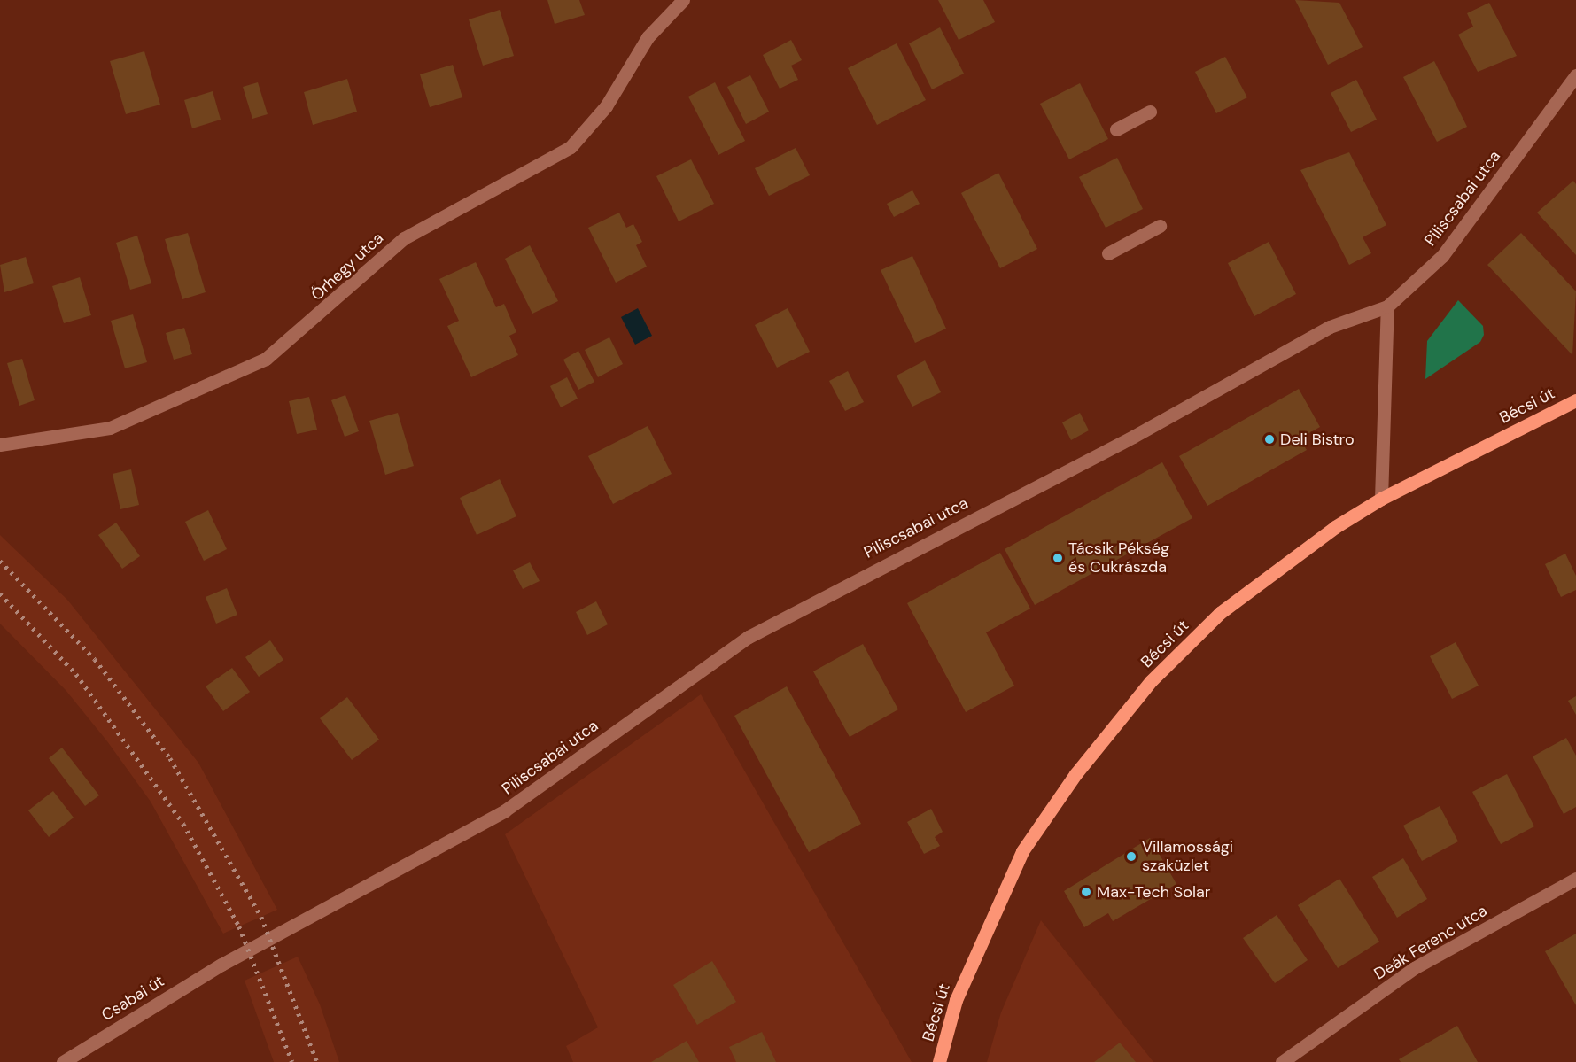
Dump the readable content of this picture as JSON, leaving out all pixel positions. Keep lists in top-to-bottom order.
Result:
{
  "streets": {
    "main road": ["Bécsi út"],
    "street": [
      "Piliscsabai utca",
      "Őrhegy utca",
      "Deák Ferenc utca",
      "Csabai út"
    ]
  },
  "crossings": [
    ["Piliscsabai utca", "Csabai út"]
  ],
  "places": [
    "Deli Bistro",
    "Tácsik Pékség és Cukrászda",
    "Villamossági szaküzlet",
    "Max-Tech Solar"
  ]
}
